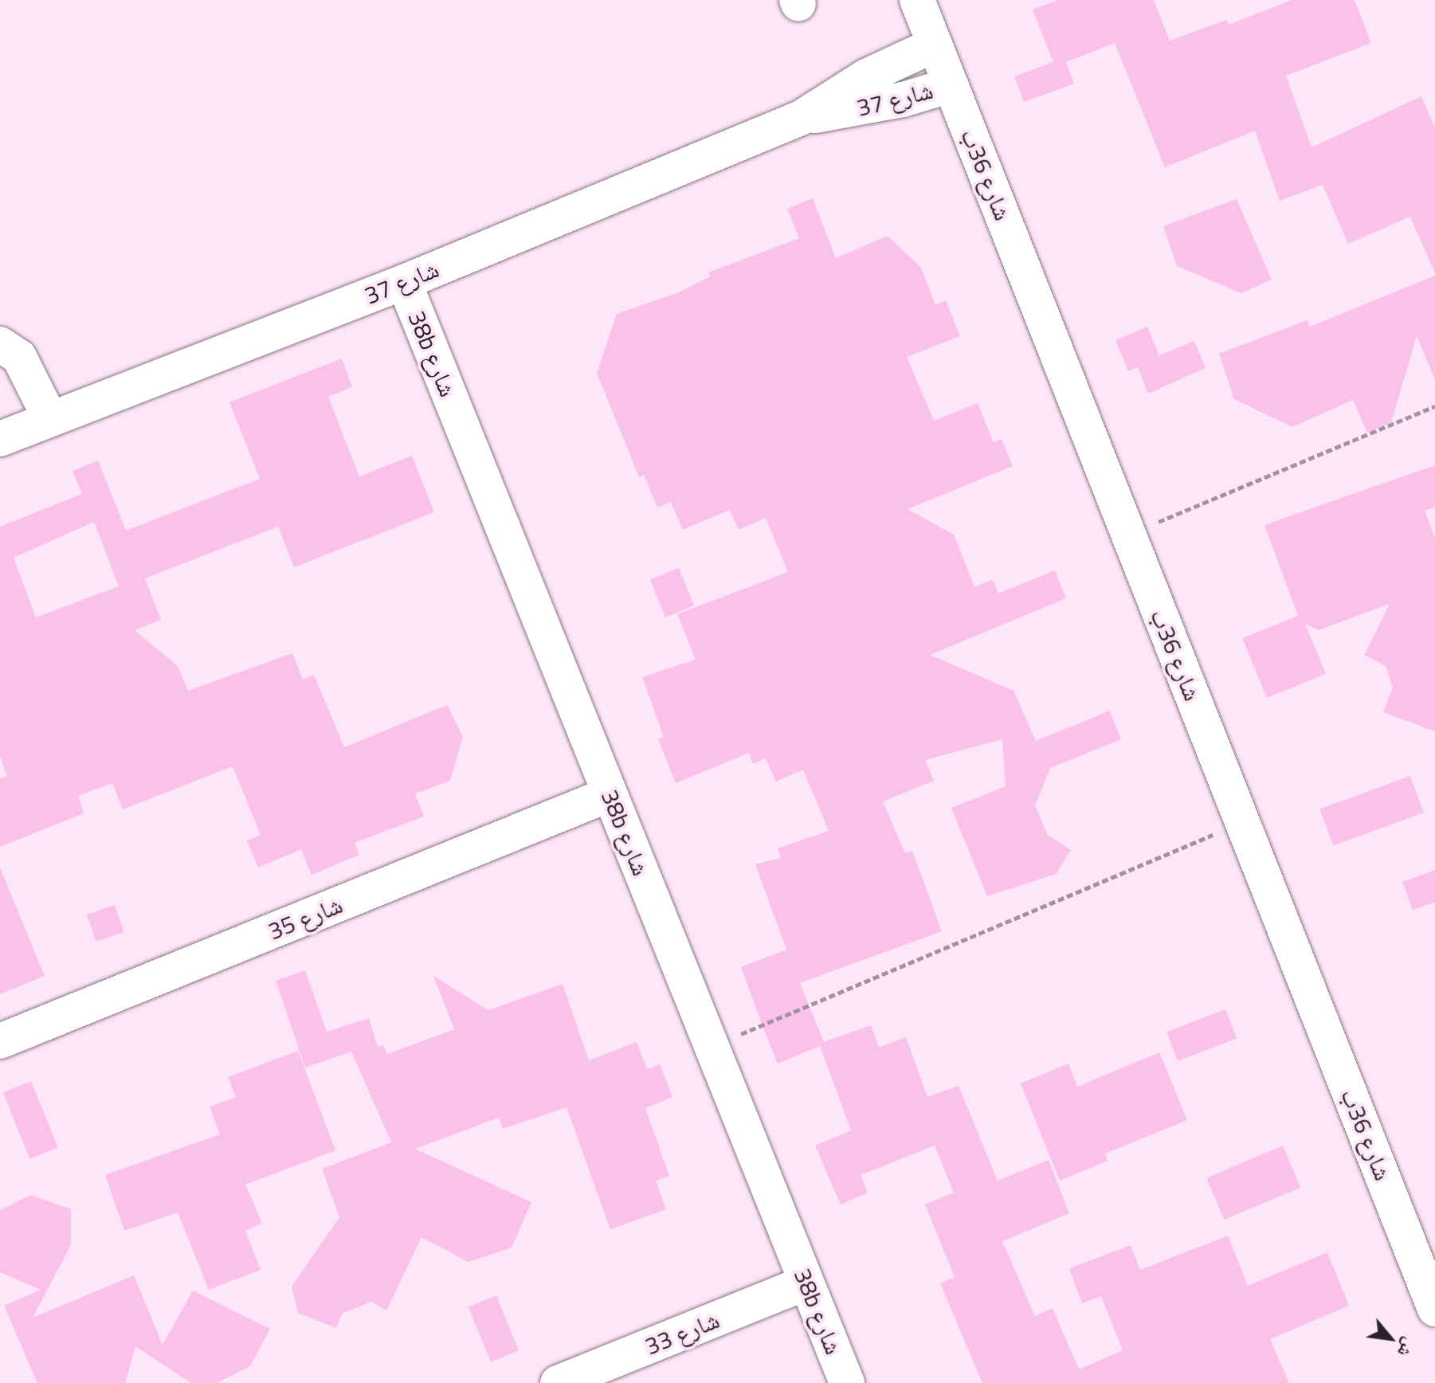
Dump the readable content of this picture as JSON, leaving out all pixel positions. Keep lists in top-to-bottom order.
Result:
{
  "streets": {
    "street": [
      "شارع 37",
      "شارع 36ب",
      "38b شارع",
      "شارع 35",
      "شارع 33"
    ]
  },
  "crossings": [
    ["شارع 37", "شارع 36ب"],
    ["شارع 37", "38b شارع"],
    ["38b شارع", "شارع 35"],
    ["38b شارع", "شارع 33"]
  ],
  "north": "bottom right"
}
